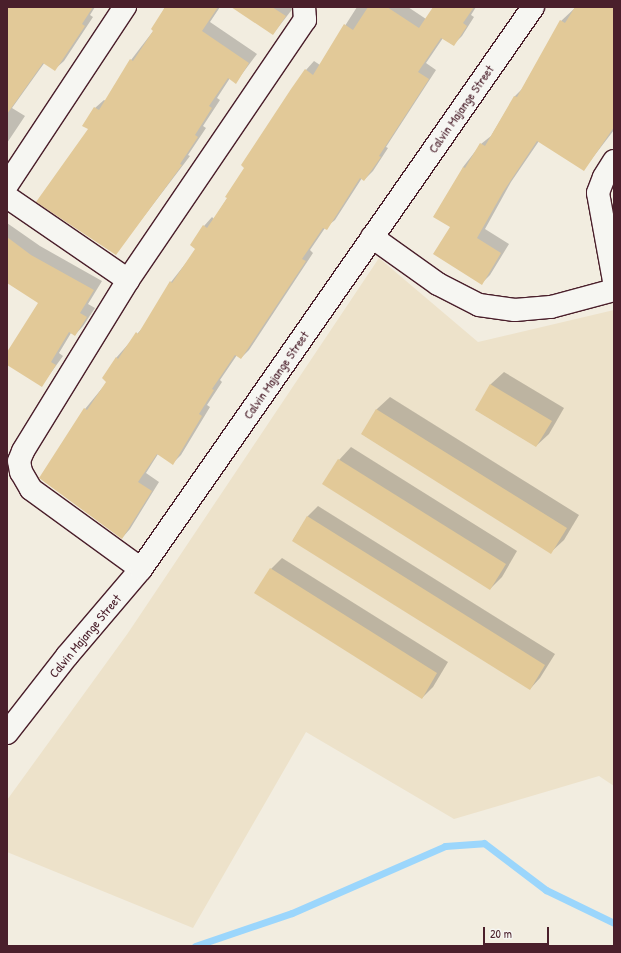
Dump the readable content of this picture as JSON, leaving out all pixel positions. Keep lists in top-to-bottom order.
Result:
{
  "streets": {
    "street": ["Calvin Majange Street"]
  },
  "scale_bar": "20 m"
}
